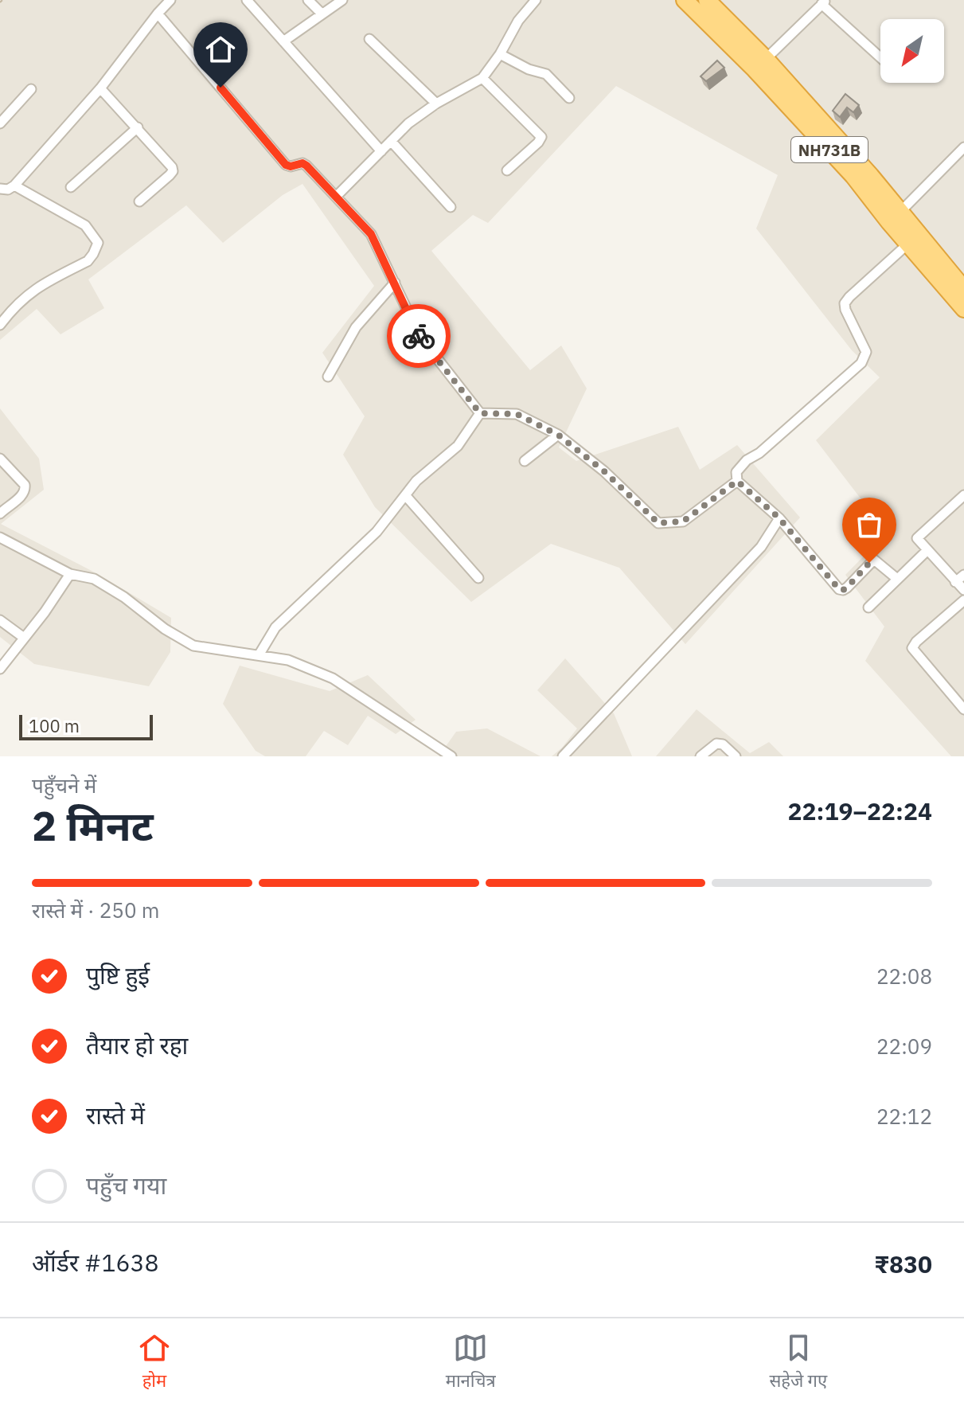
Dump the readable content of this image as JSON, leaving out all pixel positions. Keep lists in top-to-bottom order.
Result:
{
  "streets": {
    "highway": ["NH731B"]
  },
  "scale_bar": "100 m",
  "north": "bottom left",
  "page": {
    "scale": "100 m",
    "heading": ["2 मिनट", "पहुँचने में", "22:19–22:24"],
    "panel": ["ऑर्डर #1638", "₹830"],
    "bar": "रास्ते में · 250 m",
    "list": [
      ["पुष्टि हुई", "22:08"],
      ["तैयार हो रहा", "22:09"],
      ["रास्ते में", "22:12"],
      "पहुँच गया"
    ],
    "tabs": ["होम", "मानचित्र", "सहेजे गए"]
  }
}
